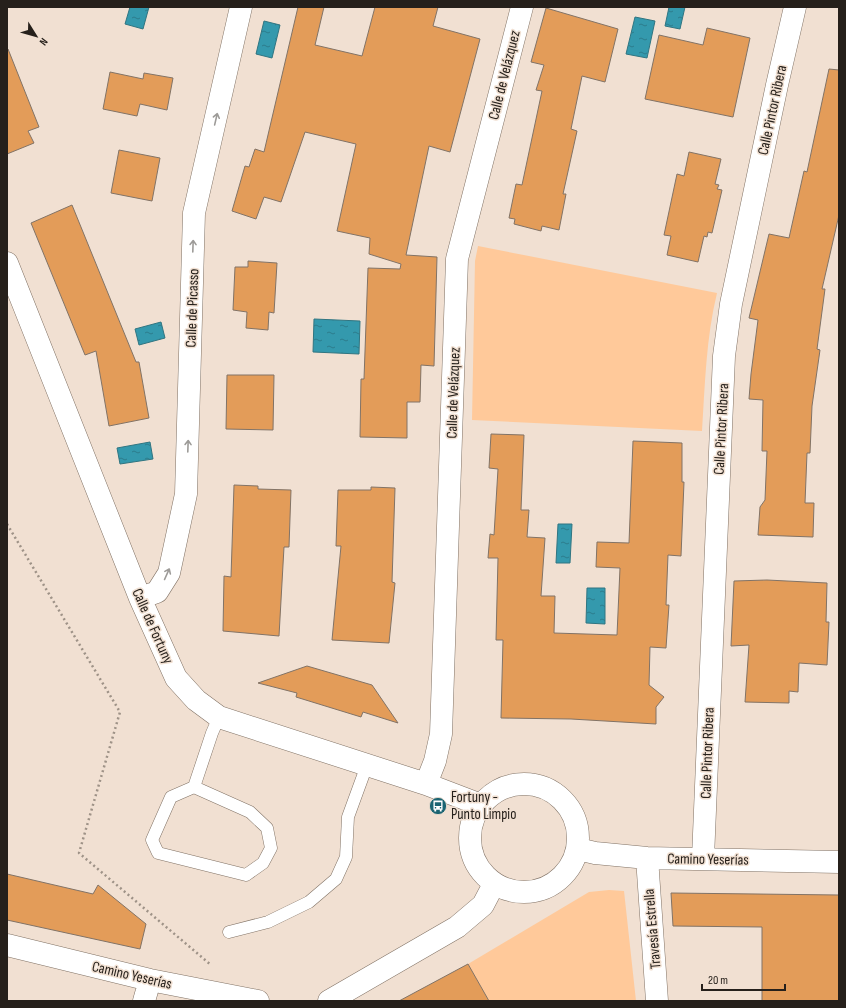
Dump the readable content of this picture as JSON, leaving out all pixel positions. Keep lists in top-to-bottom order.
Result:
{
  "streets": {
    "street": [
      "Calle de Velázquez",
      "Calle Pintor Ribera",
      "Calle de Picasso",
      "Calle de Fortuny",
      "Camino Yeserías",
      "Travesía Estrella"
    ]
  },
  "crossings": [
    ["Calle de Velázquez", "Calle de Fortuny"],
    ["Calle Pintor Ribera", "Camino Yeserías"],
    ["Calle de Picasso", "Calle de Fortuny"],
    ["Calle de Fortuny", "Camino Yeserías"],
    ["Camino Yeserías", "Travesía Estrella"]
  ],
  "one_way": ["Calle de Picasso"],
  "places": {
    "bus stop": ["Fortuny - Punto Limpio"]
  },
  "scale_bar": "20 m",
  "north": "bottom right"
}
